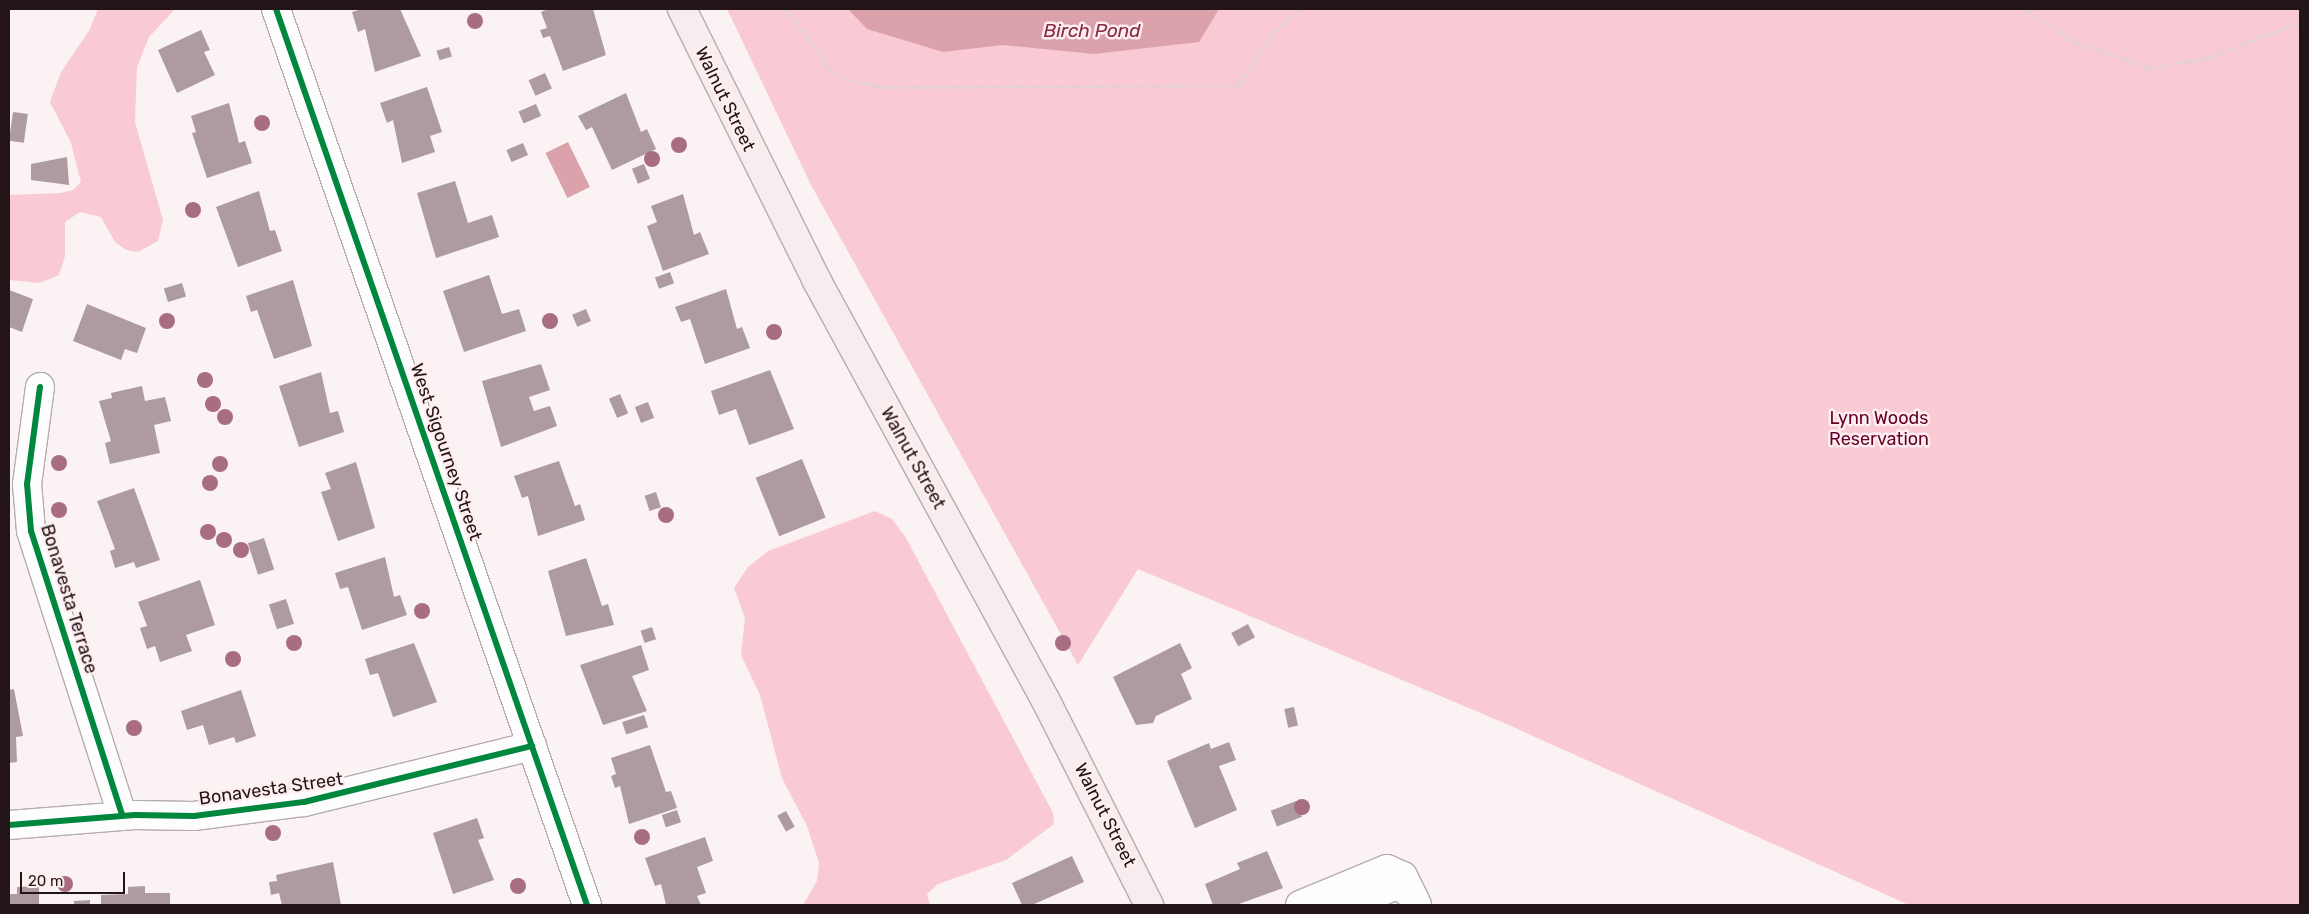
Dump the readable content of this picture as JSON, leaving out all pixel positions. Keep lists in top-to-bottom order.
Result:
{
  "streets": {
    "main road": ["Walnut Street"],
    "street": ["West Sigourney Street", "Bonavesta Terrace", "Bonavesta Street"]
  },
  "crossings": [
    ["West Sigourney Street", "Bonavesta Street"],
    ["Bonavesta Terrace", "Bonavesta Street"]
  ],
  "water": ["Birch Pond"],
  "parks": ["Lynn Woods Reservation"],
  "scale_bar": "20 m"
}
